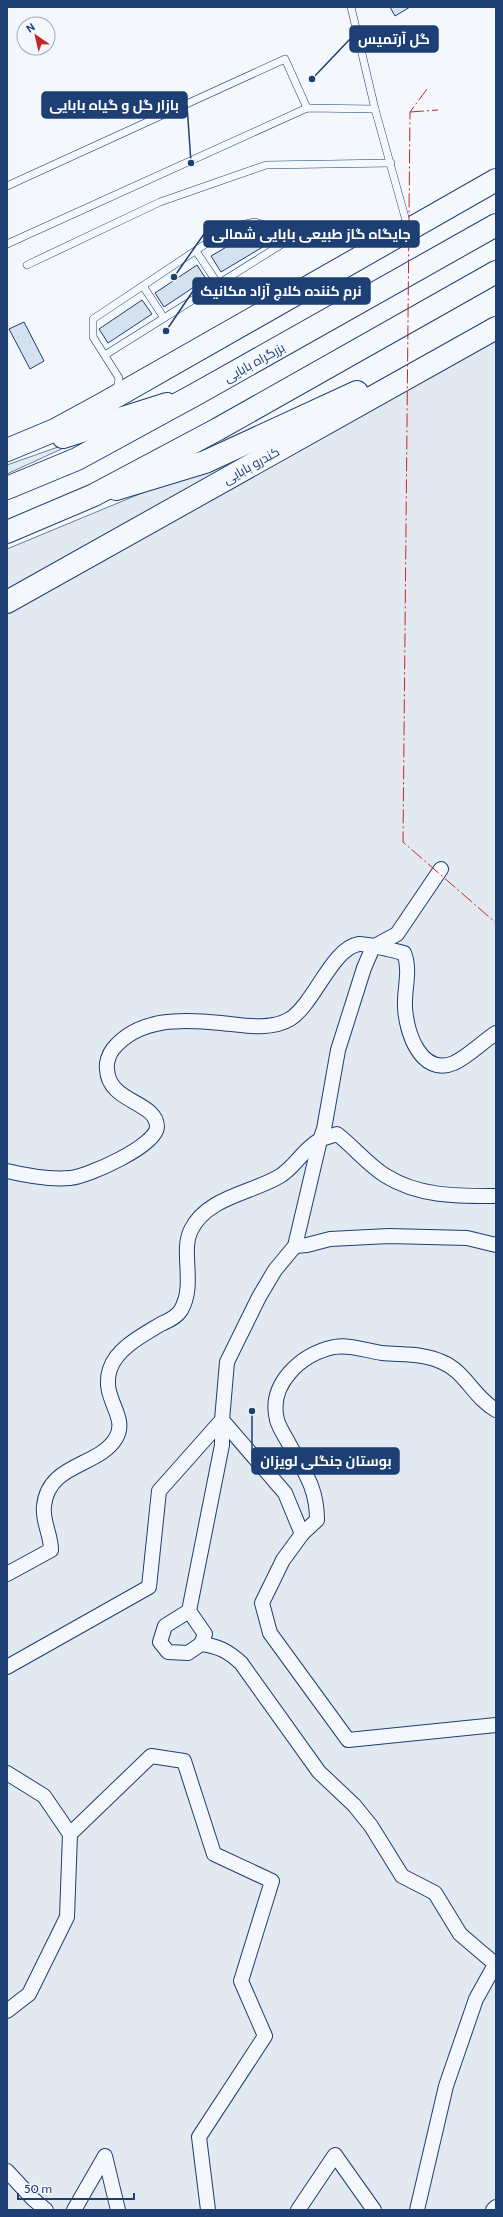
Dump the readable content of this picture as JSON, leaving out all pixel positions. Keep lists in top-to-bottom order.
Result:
{
  "streets": {
    "main road": ["بزرگراه بابایی", "کندرو بابایی"]
  },
  "places": [
    "گل آرتمیس",
    "بازار گل و گیاه بابایی",
    "جایگاه گاز طبیعی بابایی شمالی",
    "نرم کننده کلاچ آزاد مکانیک",
    "بوستان جنگلی لویزان"
  ],
  "scale_bar": "50 m",
  "north": "top left"
}
